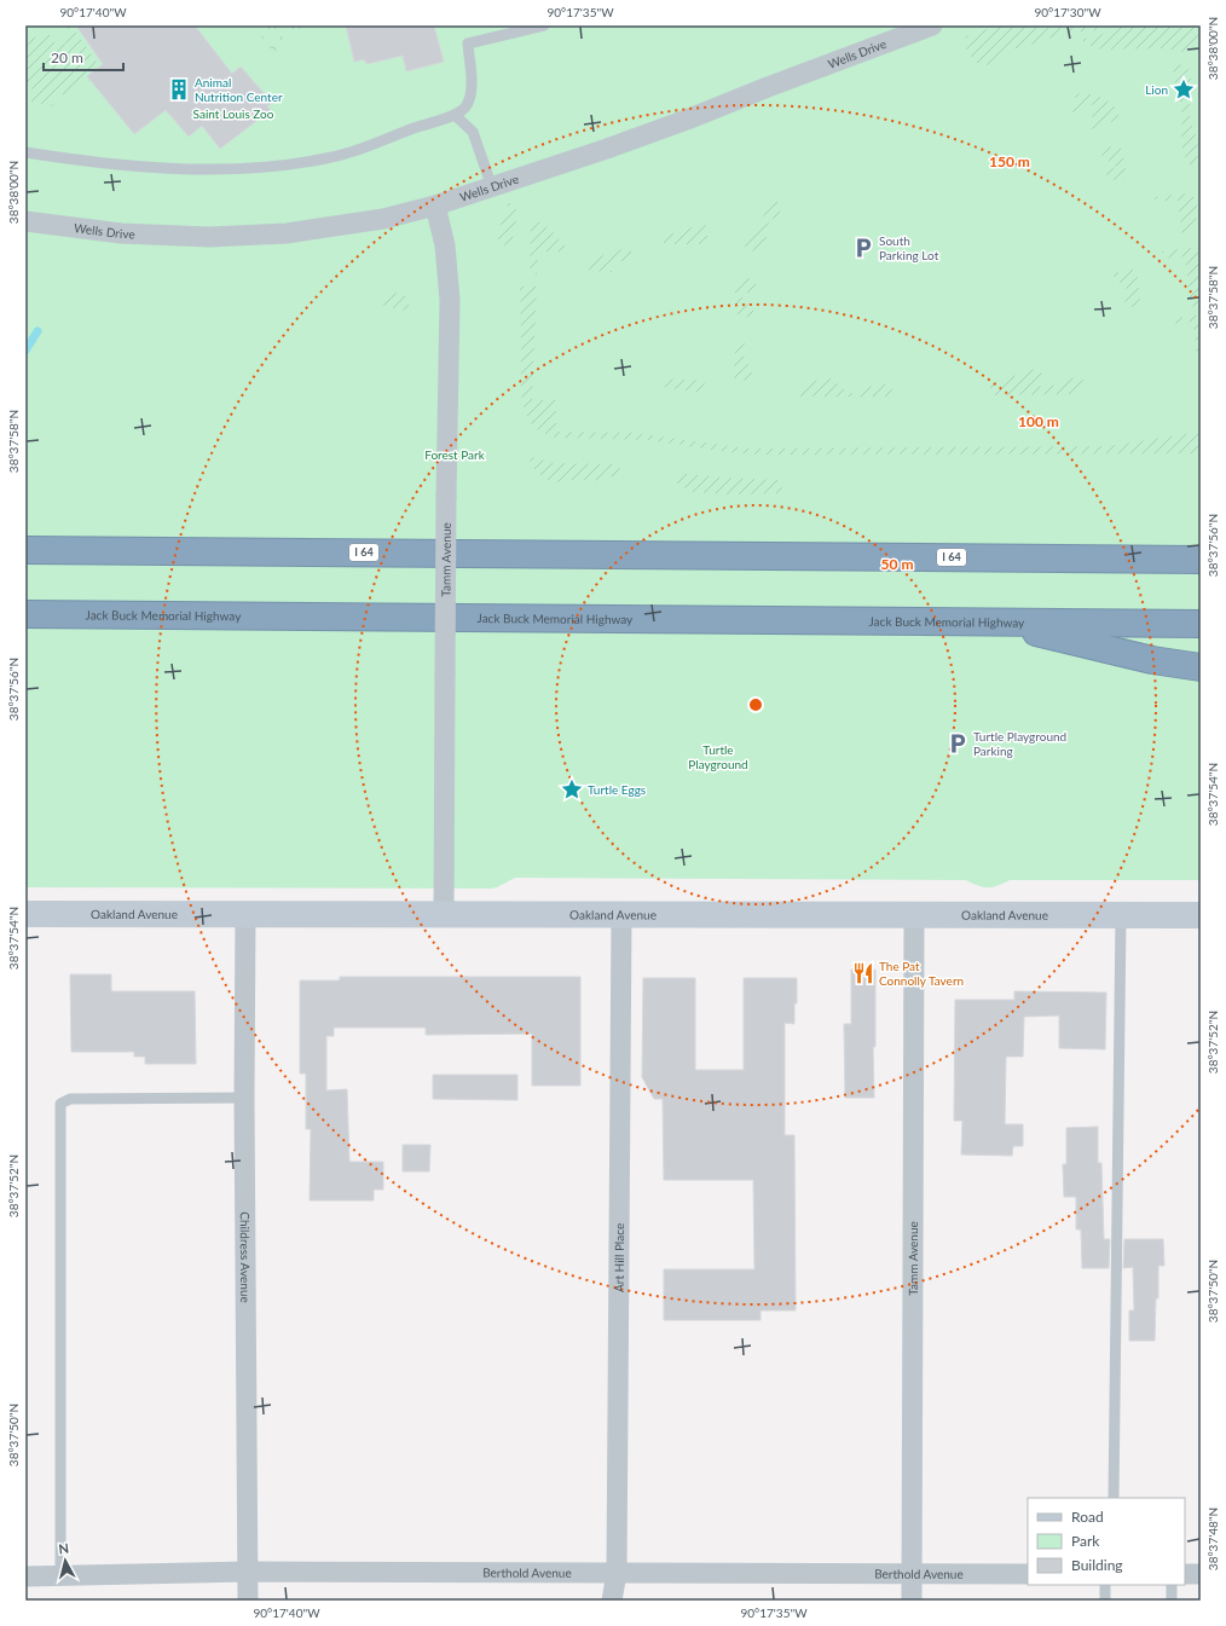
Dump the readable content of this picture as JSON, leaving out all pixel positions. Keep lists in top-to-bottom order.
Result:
{
  "streets": {
    "highway": ["I 64", "Jack Buck Memorial Highway"],
    "street": [
      "Wells Drive",
      "Tamm Avenue",
      "Oakland Avenue",
      "Childress Avenue",
      "Art Hill Place",
      "Berthold Avenue"
    ]
  },
  "crossings": [
    ["Wells Drive", "Tamm Avenue"],
    ["Tamm Avenue", "Oakland Avenue"],
    ["Tamm Avenue", "Berthold Avenue"],
    ["Oakland Avenue", "Childress Avenue"],
    ["Oakland Avenue", "Art Hill Place"],
    ["Childress Avenue", "Berthold Avenue"],
    ["Art Hill Place", "Berthold Avenue"]
  ],
  "parks": ["Saint Louis Zoo", "Forest Park", "Turtle Playground"],
  "places": {
    "building": ["Animal Nutrition Center"],
    "place": ["Lion", "Turtle Eggs"],
    "parking": ["South Parking Lot", "Turtle Playground Parking"],
    "restaurant": ["The Pat Connolly Tavern"]
  },
  "legend": ["Road", "Park", "Building"],
  "scale_bar": "20 m",
  "north": "top",
  "coordinates": [
    "90°17'40\"W",
    "90°17'35\"W",
    "90°17'30\"W",
    "38°38'00\"N",
    "38°37'58\"N",
    "38°37'56\"N",
    "38°37'54\"N",
    "38°37'52\"N",
    "38°37'50\"N",
    "38°37'48\"N"
  ],
  "rings": ["150 m", "100 m", "50 m"]
}
